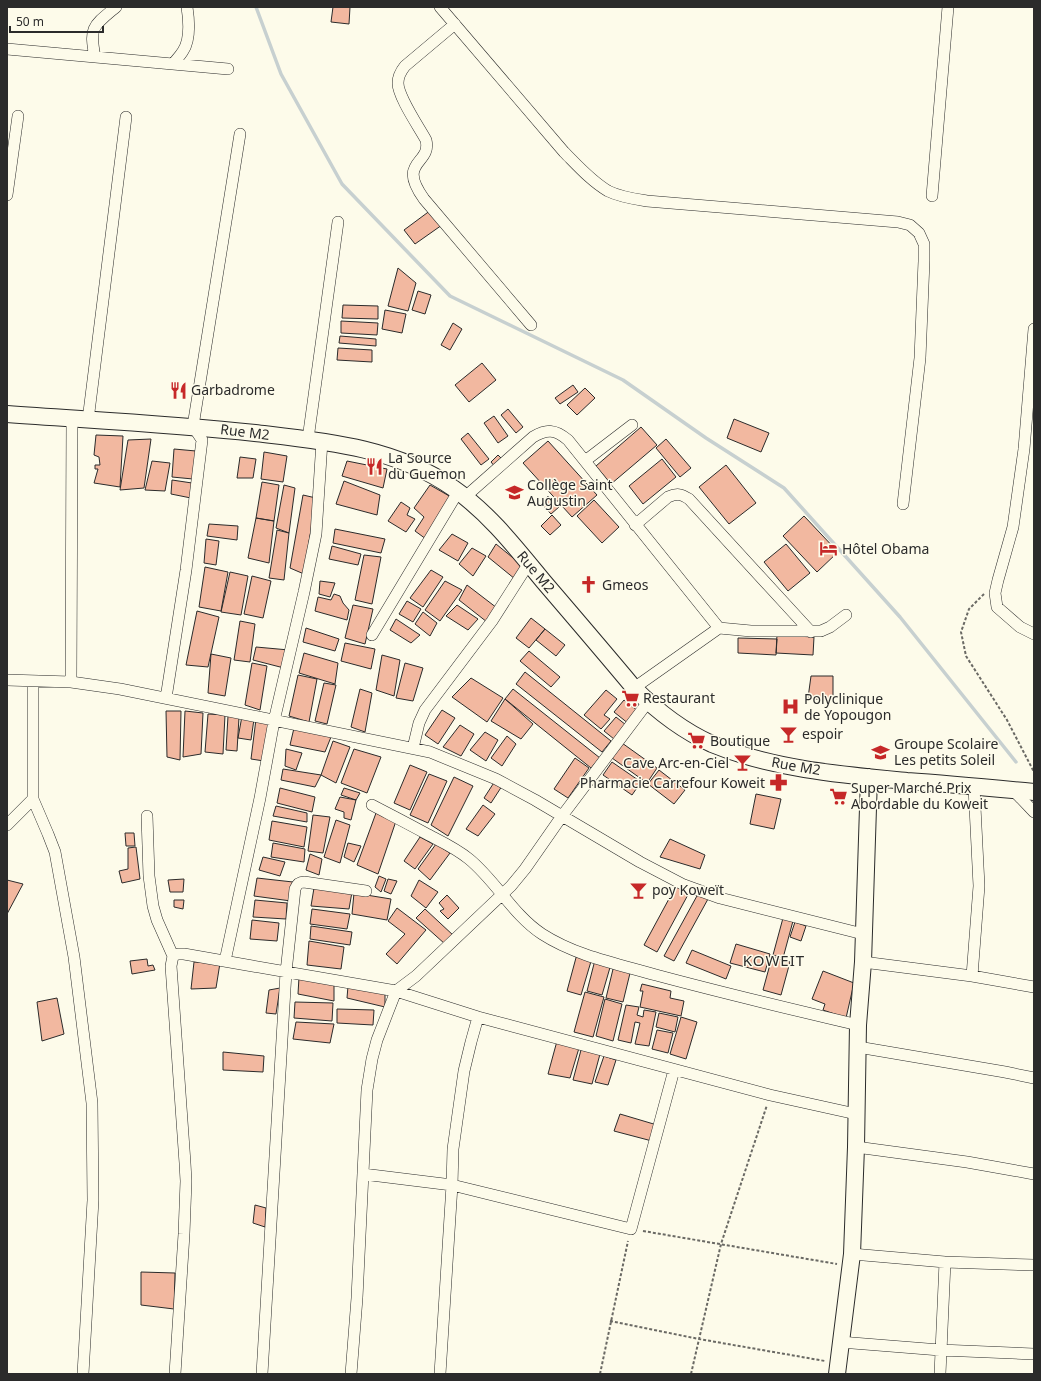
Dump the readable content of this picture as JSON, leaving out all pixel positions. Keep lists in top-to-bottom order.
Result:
{
  "streets": {
    "street": ["Rue M2"]
  },
  "districts": ["KOWEIT"],
  "places": {
    "restaurant": ["Garbadrome", "La Source du Guemon"],
    "school or university": ["Collège Saint Augustin", "Groupe Scolaire Les petits Soleil"],
    "hotel": ["Hôtel Obama"],
    "church": ["Gmeos"],
    "supermarket": ["Restaurant", "Boutique", "Super Marché Prix Abordable du Koweit"],
    "hospital": ["Polyclinique de Yopougon"],
    "bar": ["espoir", "Cave Arc-en-Ciel", "poy Koweït"],
    "pharmacy": ["Pharmacie Carrefour Koweit"]
  },
  "scale_bar": "50 m"
}
